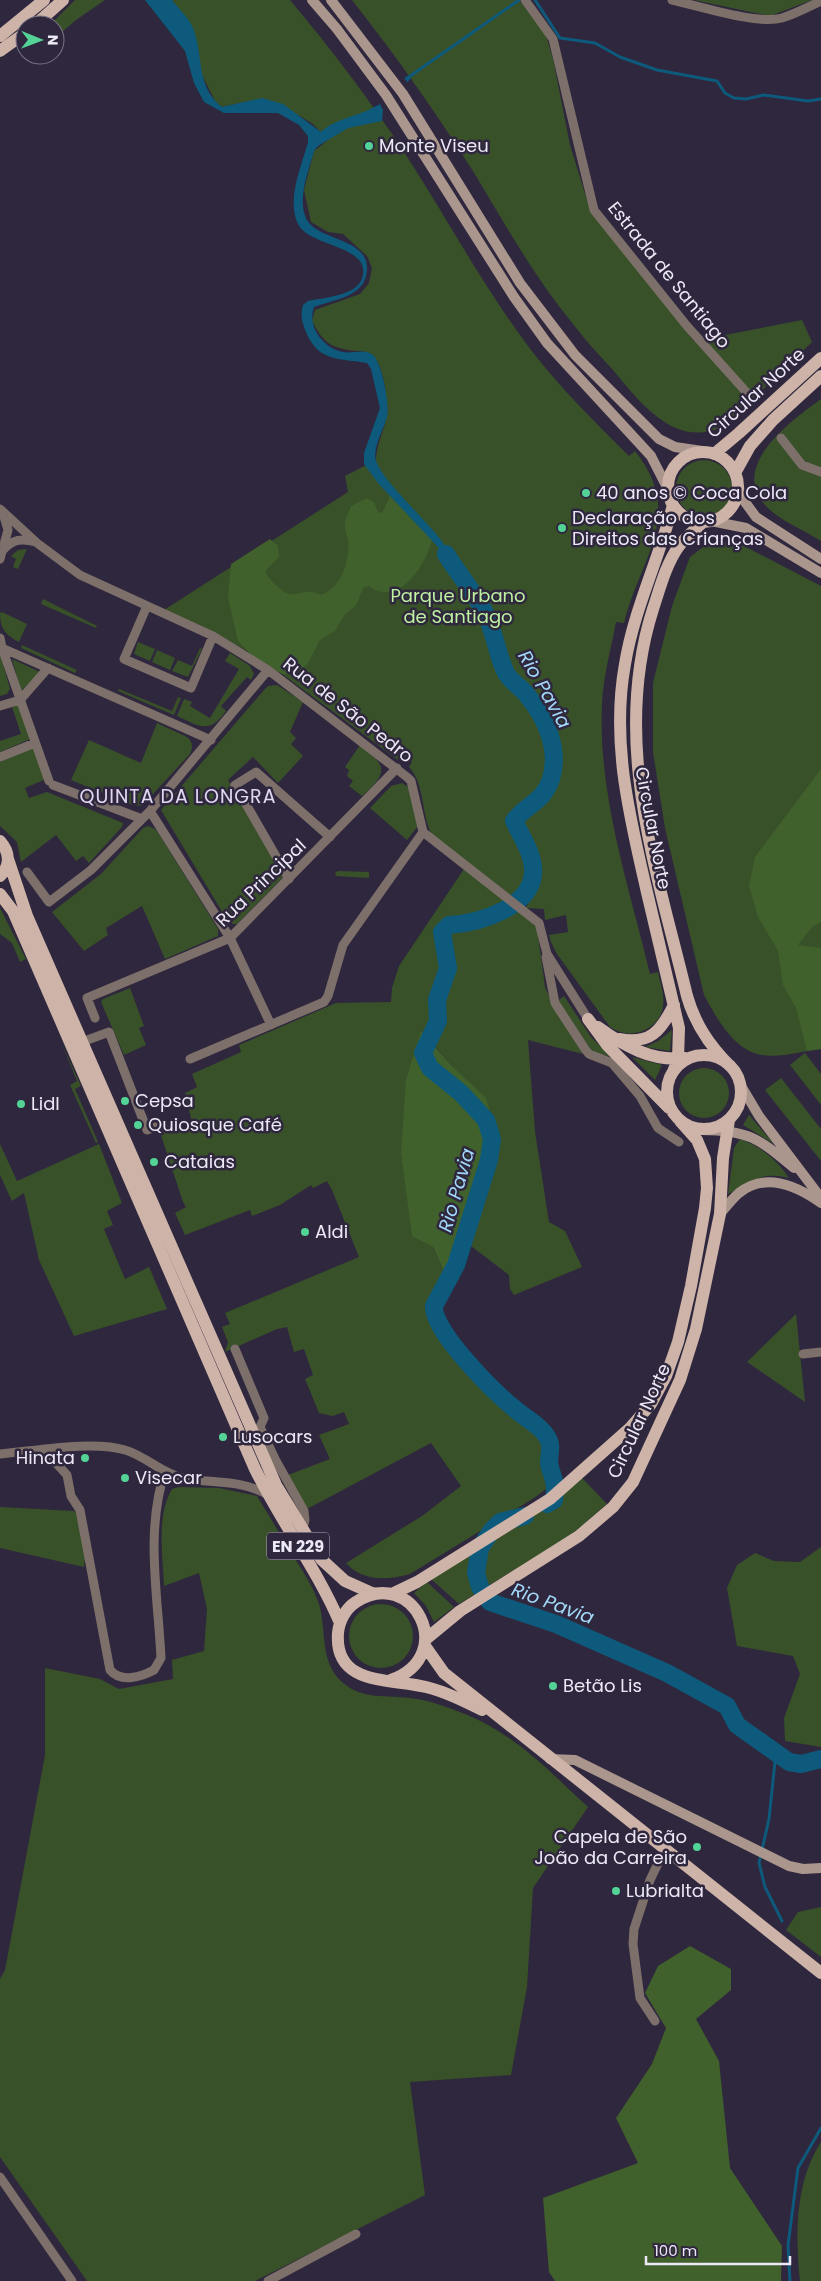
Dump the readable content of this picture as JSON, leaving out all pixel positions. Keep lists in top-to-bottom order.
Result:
{
  "streets": {
    "main road": ["Circular Norte", "EN 229"],
    "street": ["Estrada de Santiago", "Rua de São Pedro", "Rua Principal"]
  },
  "crossings": [
    ["Circular Norte", "EN 229"],
    ["Rua de São Pedro", "Rua Principal"]
  ],
  "districts": ["QUINTA DA LONGRA"],
  "water": ["Rio Pavia"],
  "parks": ["Parque Urbano de Santiago"],
  "places": [
    "Monte Viseu",
    "40 anos © Coca Cola",
    "Declaração dos Direitos das Crianças",
    "Cepsa",
    "Lidl",
    "Quiosque Café",
    "Cataias",
    "Aldi",
    "Lusocars",
    "Hinata",
    "Visecar",
    "Betão Lis",
    "Capela de São João da Carreira",
    "Lubrialta"
  ],
  "scale_bar": "100 m",
  "north": "right"
}
